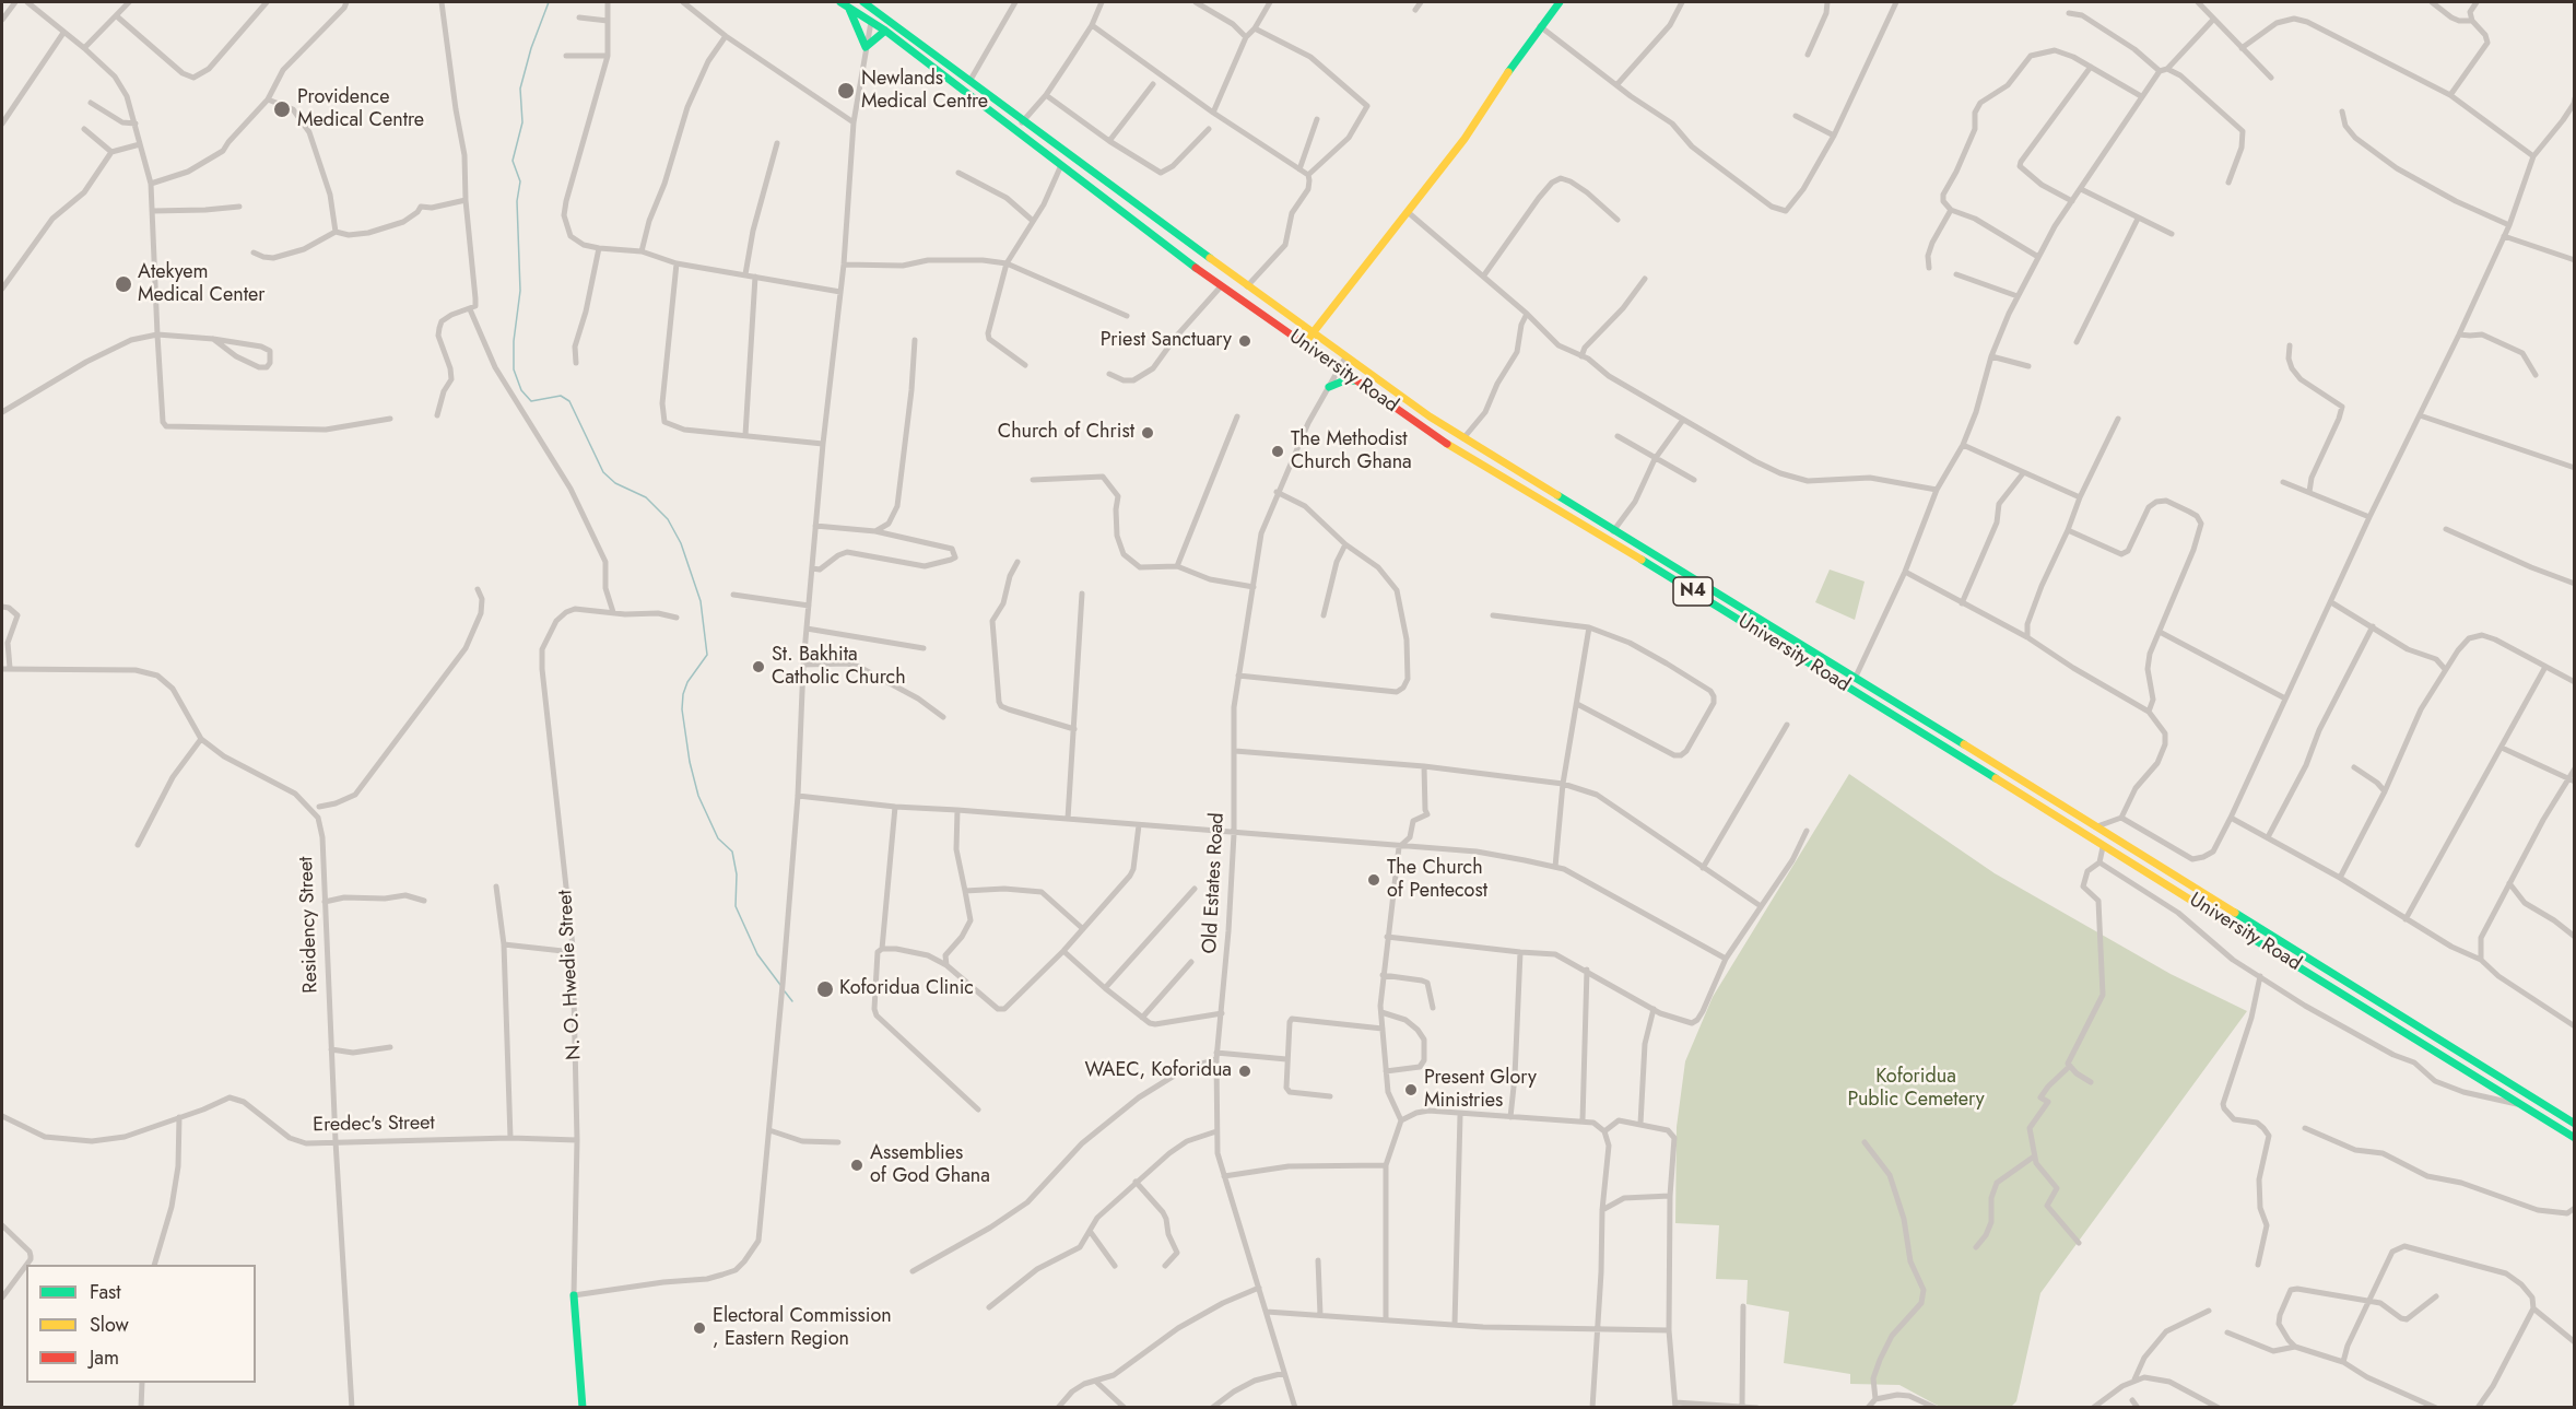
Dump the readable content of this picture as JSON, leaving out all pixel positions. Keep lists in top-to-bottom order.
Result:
{
  "streets": {
    "main road": ["University Road", "N4", "N. O. Hwedie Street"],
    "street": ["Old Estates Road", "Residency Street", "Eredec's Street"]
  },
  "crossings": [
    ["University Road", "Old Estates Road"],
    ["Residency Street", "Eredec's Street"],
    ["N. O. Hwedie Street", "Eredec's Street"]
  ],
  "parks": ["Koforidua Public Cemetery"],
  "places": [
    "Newlands Medical Centre",
    "Providence Medical Centre",
    "Atekyem Medical Center",
    "Priest Sanctuary",
    "Church of Christ",
    "The Methodist Church Ghana",
    "St. Bakhita Catholic Church",
    "The Church of Pentecost",
    "Koforidua Clinic",
    "WAEC, Koforidua",
    "Present Glory Ministries",
    "Assemblies of God Ghana",
    "Electoral Commission , Eastern Region"
  ],
  "legend": ["Fast", "Slow", "Jam"]
}
